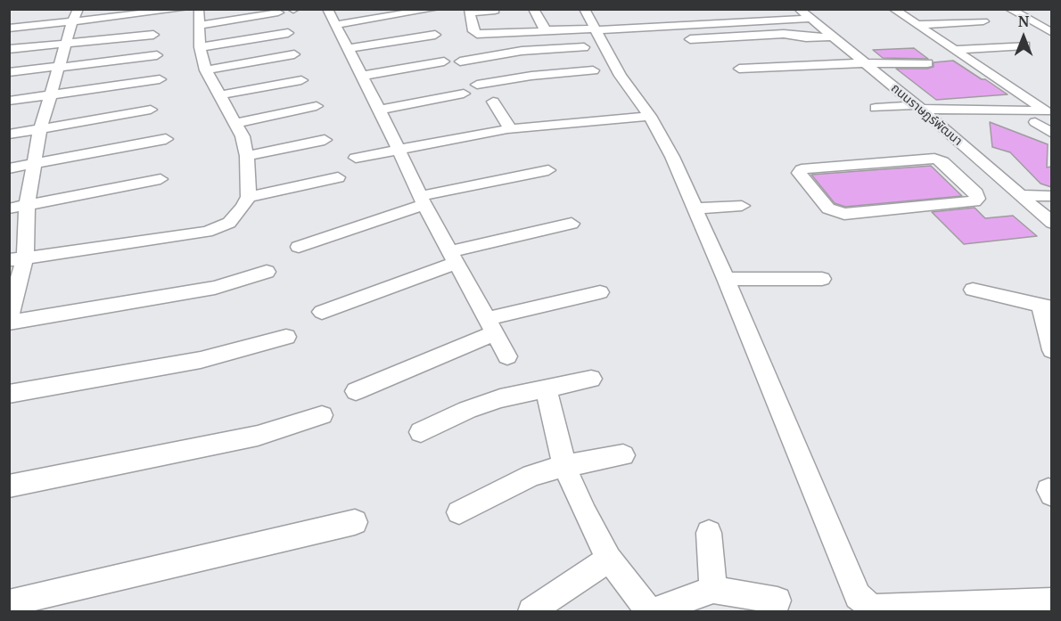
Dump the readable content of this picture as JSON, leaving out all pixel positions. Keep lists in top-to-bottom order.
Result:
{
  "streets": {
    "street": ["ถนนราษฏร์พัฒนา"]
  },
  "north": "top"
}
